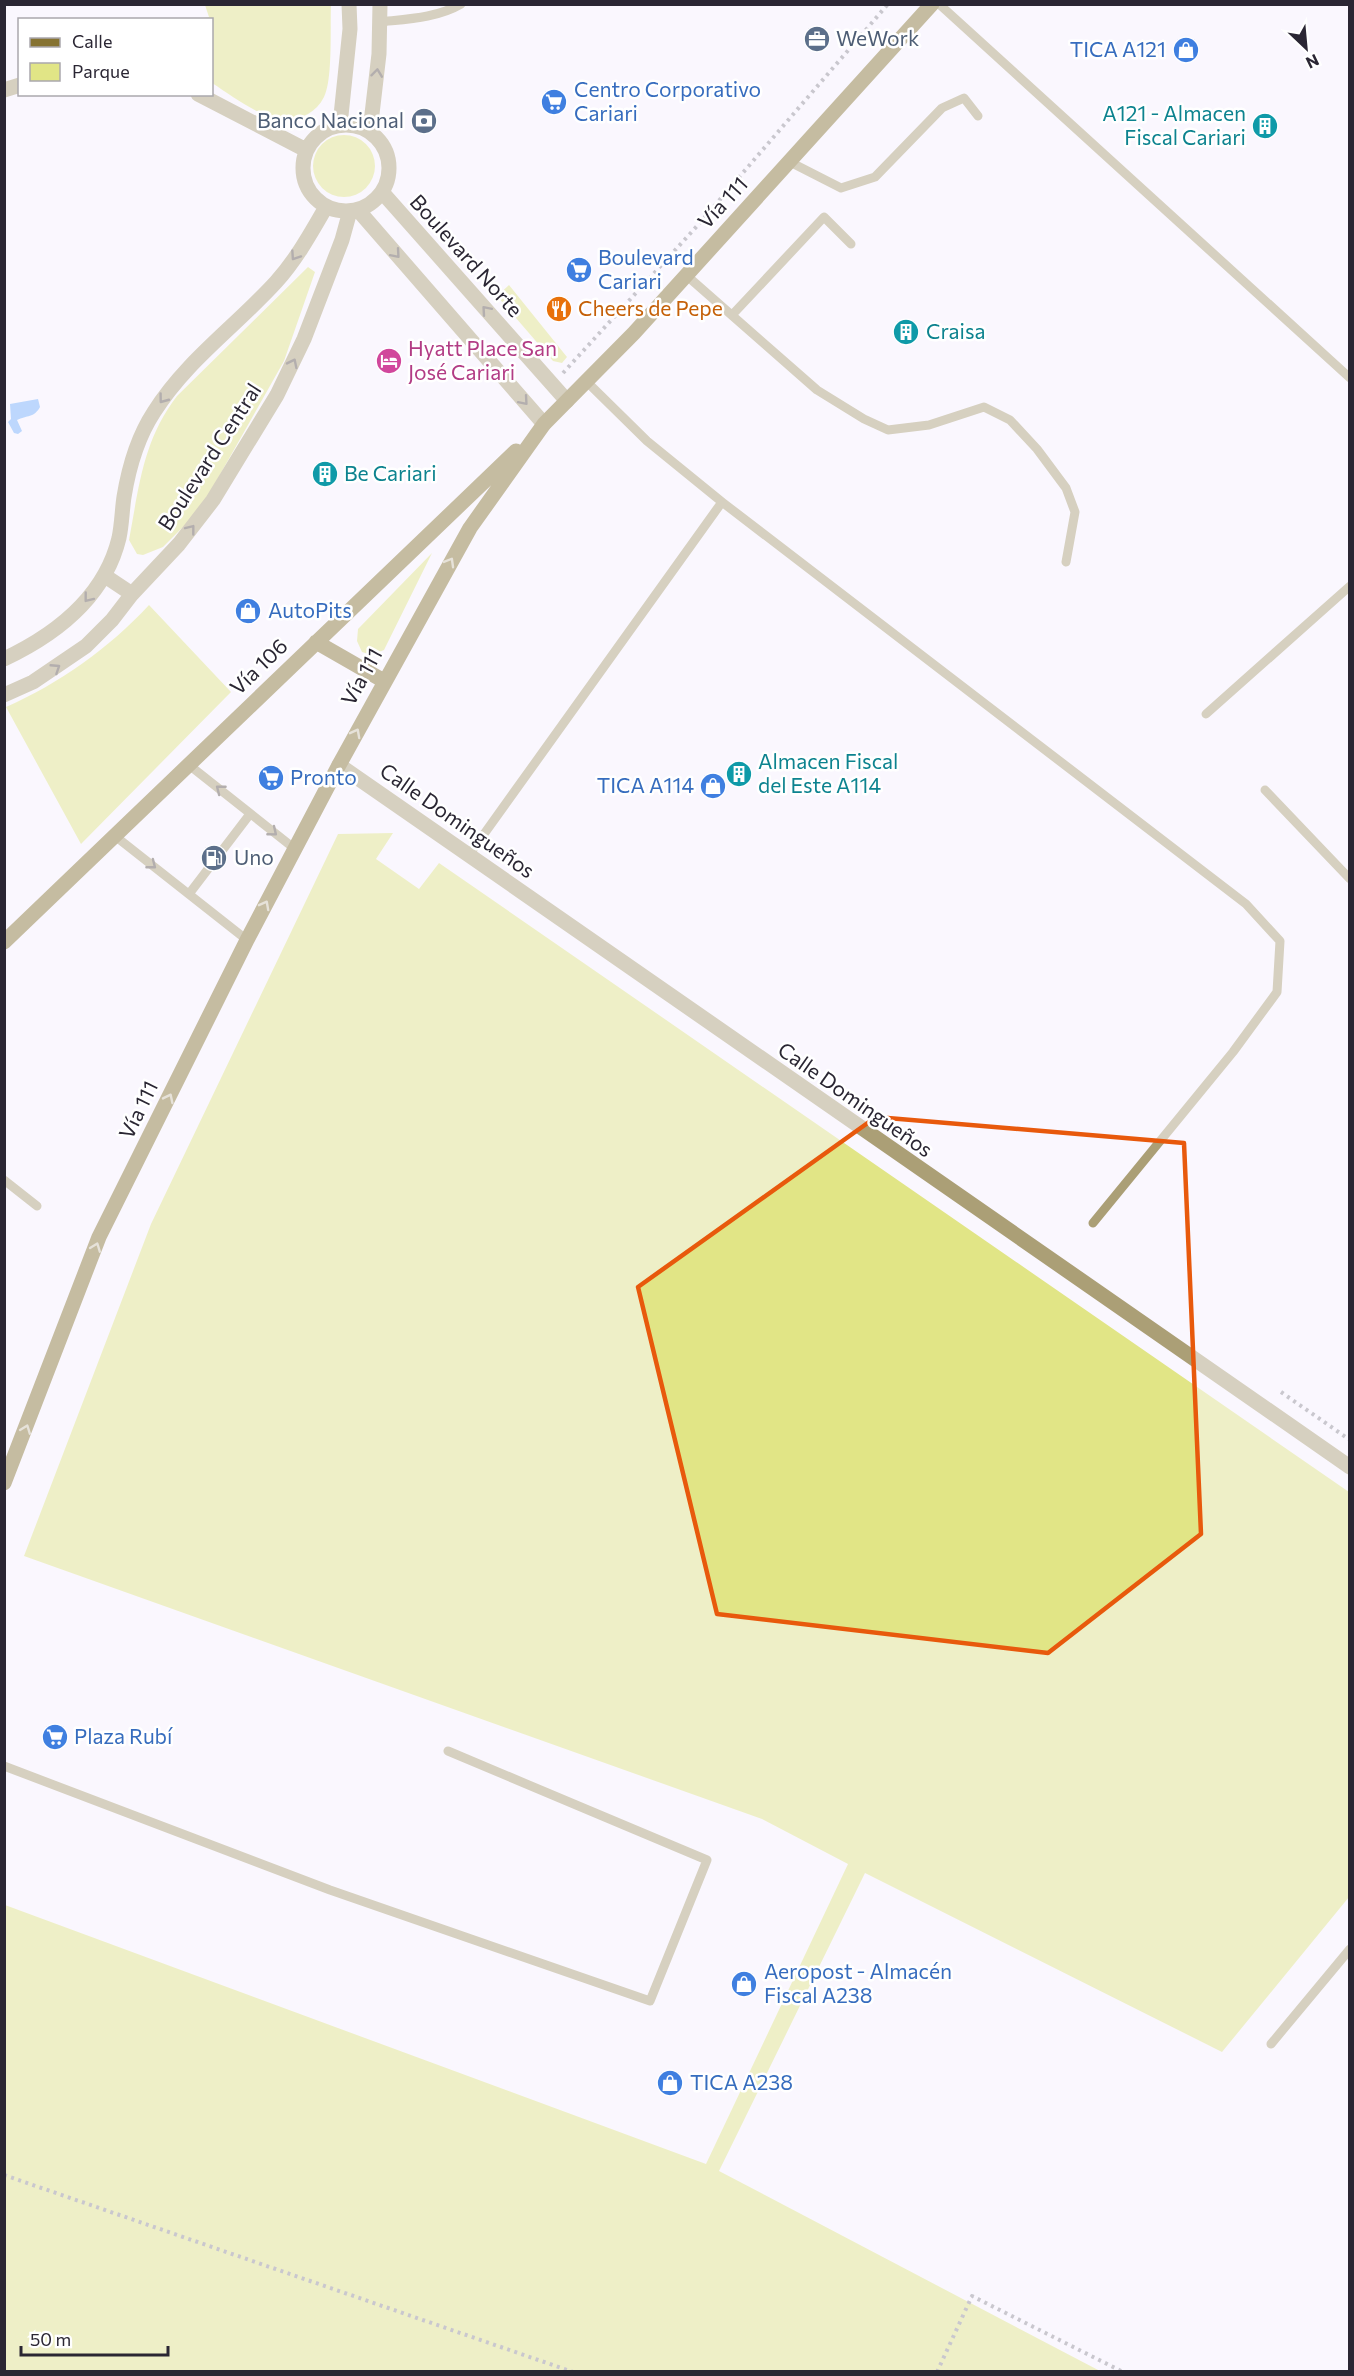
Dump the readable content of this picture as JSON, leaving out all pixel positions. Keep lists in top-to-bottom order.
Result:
{
  "streets": {
    "main road": ["Vía 111", "Vía 106"],
    "street": ["Boulevard Norte", "Boulevard Central", "Calle Domingueños"]
  },
  "crossings": [
    ["Vía 111", "Boulevard Norte"],
    ["Vía 111", "Vía 106"],
    ["Vía 111", "Calle Domingueños"],
    ["Boulevard Norte", "Boulevard Central"]
  ],
  "one_way": ["Vía 111"],
  "places": {
    "office": ["WeWork"],
    "shop": [
      "TICA A121",
      "AutoPits",
      "TICA A114",
      "Aeropost - Almacén Fiscal A238",
      "TICA A238"
    ],
    "supermarket": [
      "Centro Corporativo Cariari",
      "Boulevard Cariari",
      "Pronto",
      "Plaza Rubí"
    ],
    "bank": ["Banco Nacional"],
    "building": [
      "A121 - Almacen Fiscal Cariari",
      "Craisa",
      "Be Cariari",
      "Almacen Fiscal del Este A114"
    ],
    "restaurant": ["Cheers de Pepe"],
    "hotel": ["Hyatt Place San José Cariari"],
    "fuel station": ["Uno"]
  },
  "legend": ["Calle", "Parque"],
  "scale_bar": "50 m",
  "north": "bottom right"
}
